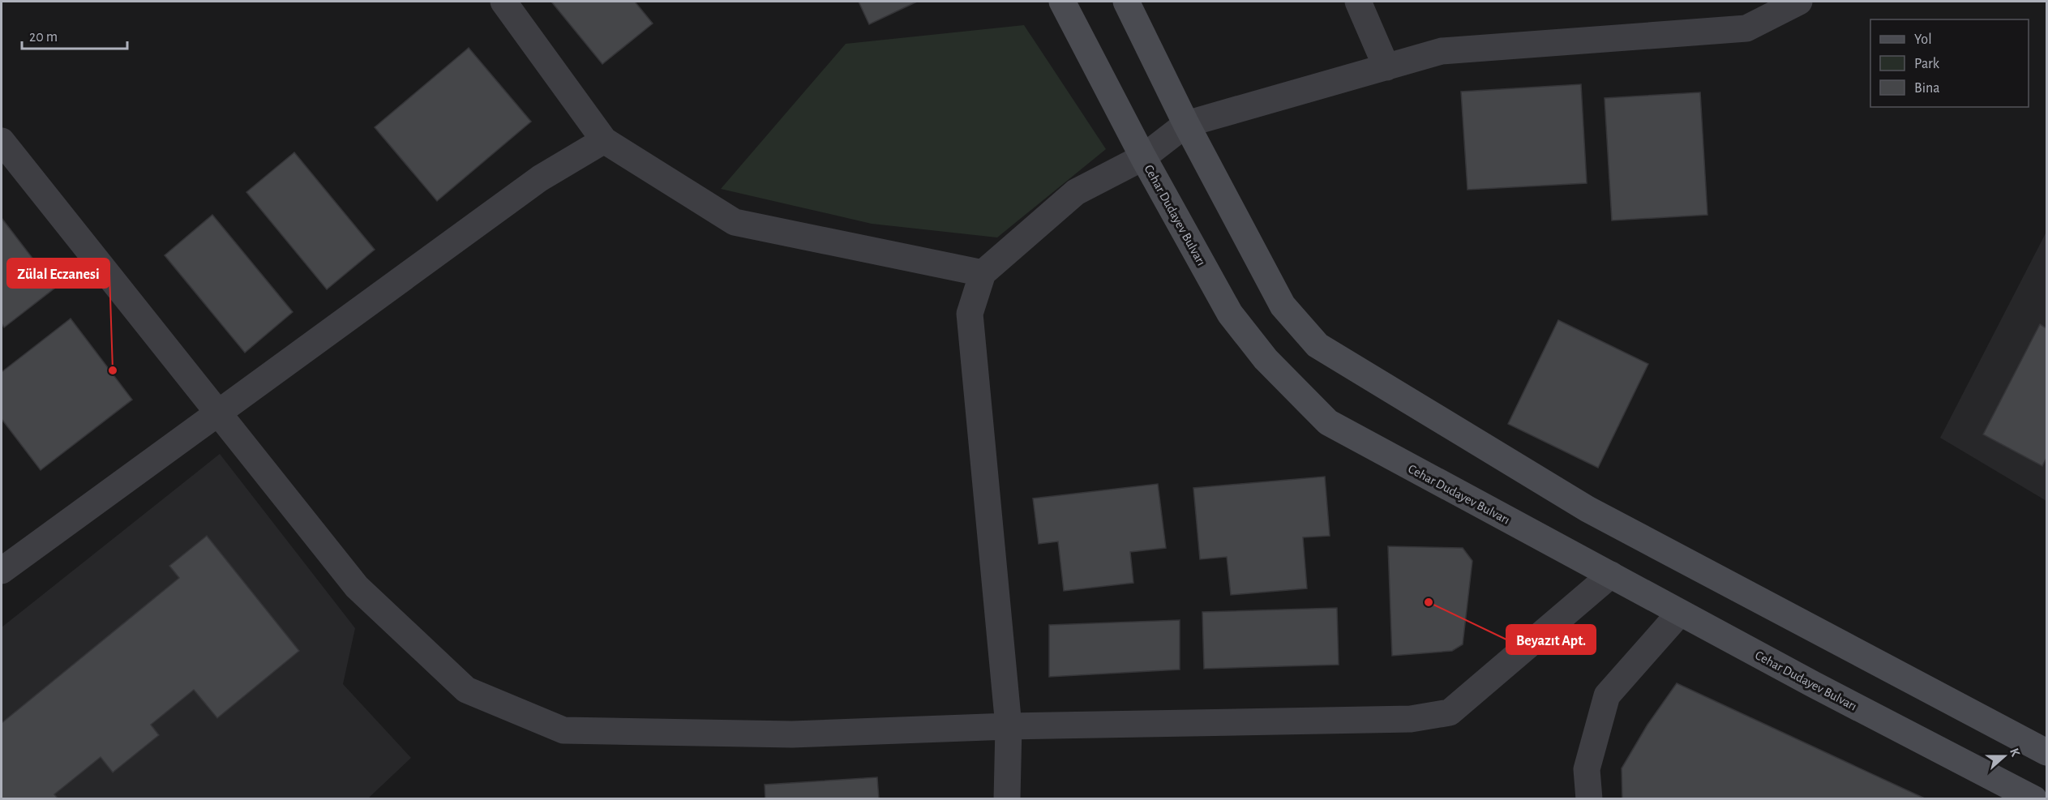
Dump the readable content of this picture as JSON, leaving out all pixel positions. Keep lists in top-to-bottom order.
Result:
{
  "streets": {
    "street": ["Cehar Dudayev Bulvarı"]
  },
  "places": ["Zülal Eczanesi", "Beyazıt Apt."],
  "legend": ["Yol", "Park", "Bina"],
  "scale_bar": "20 m",
  "north": "right"
}
